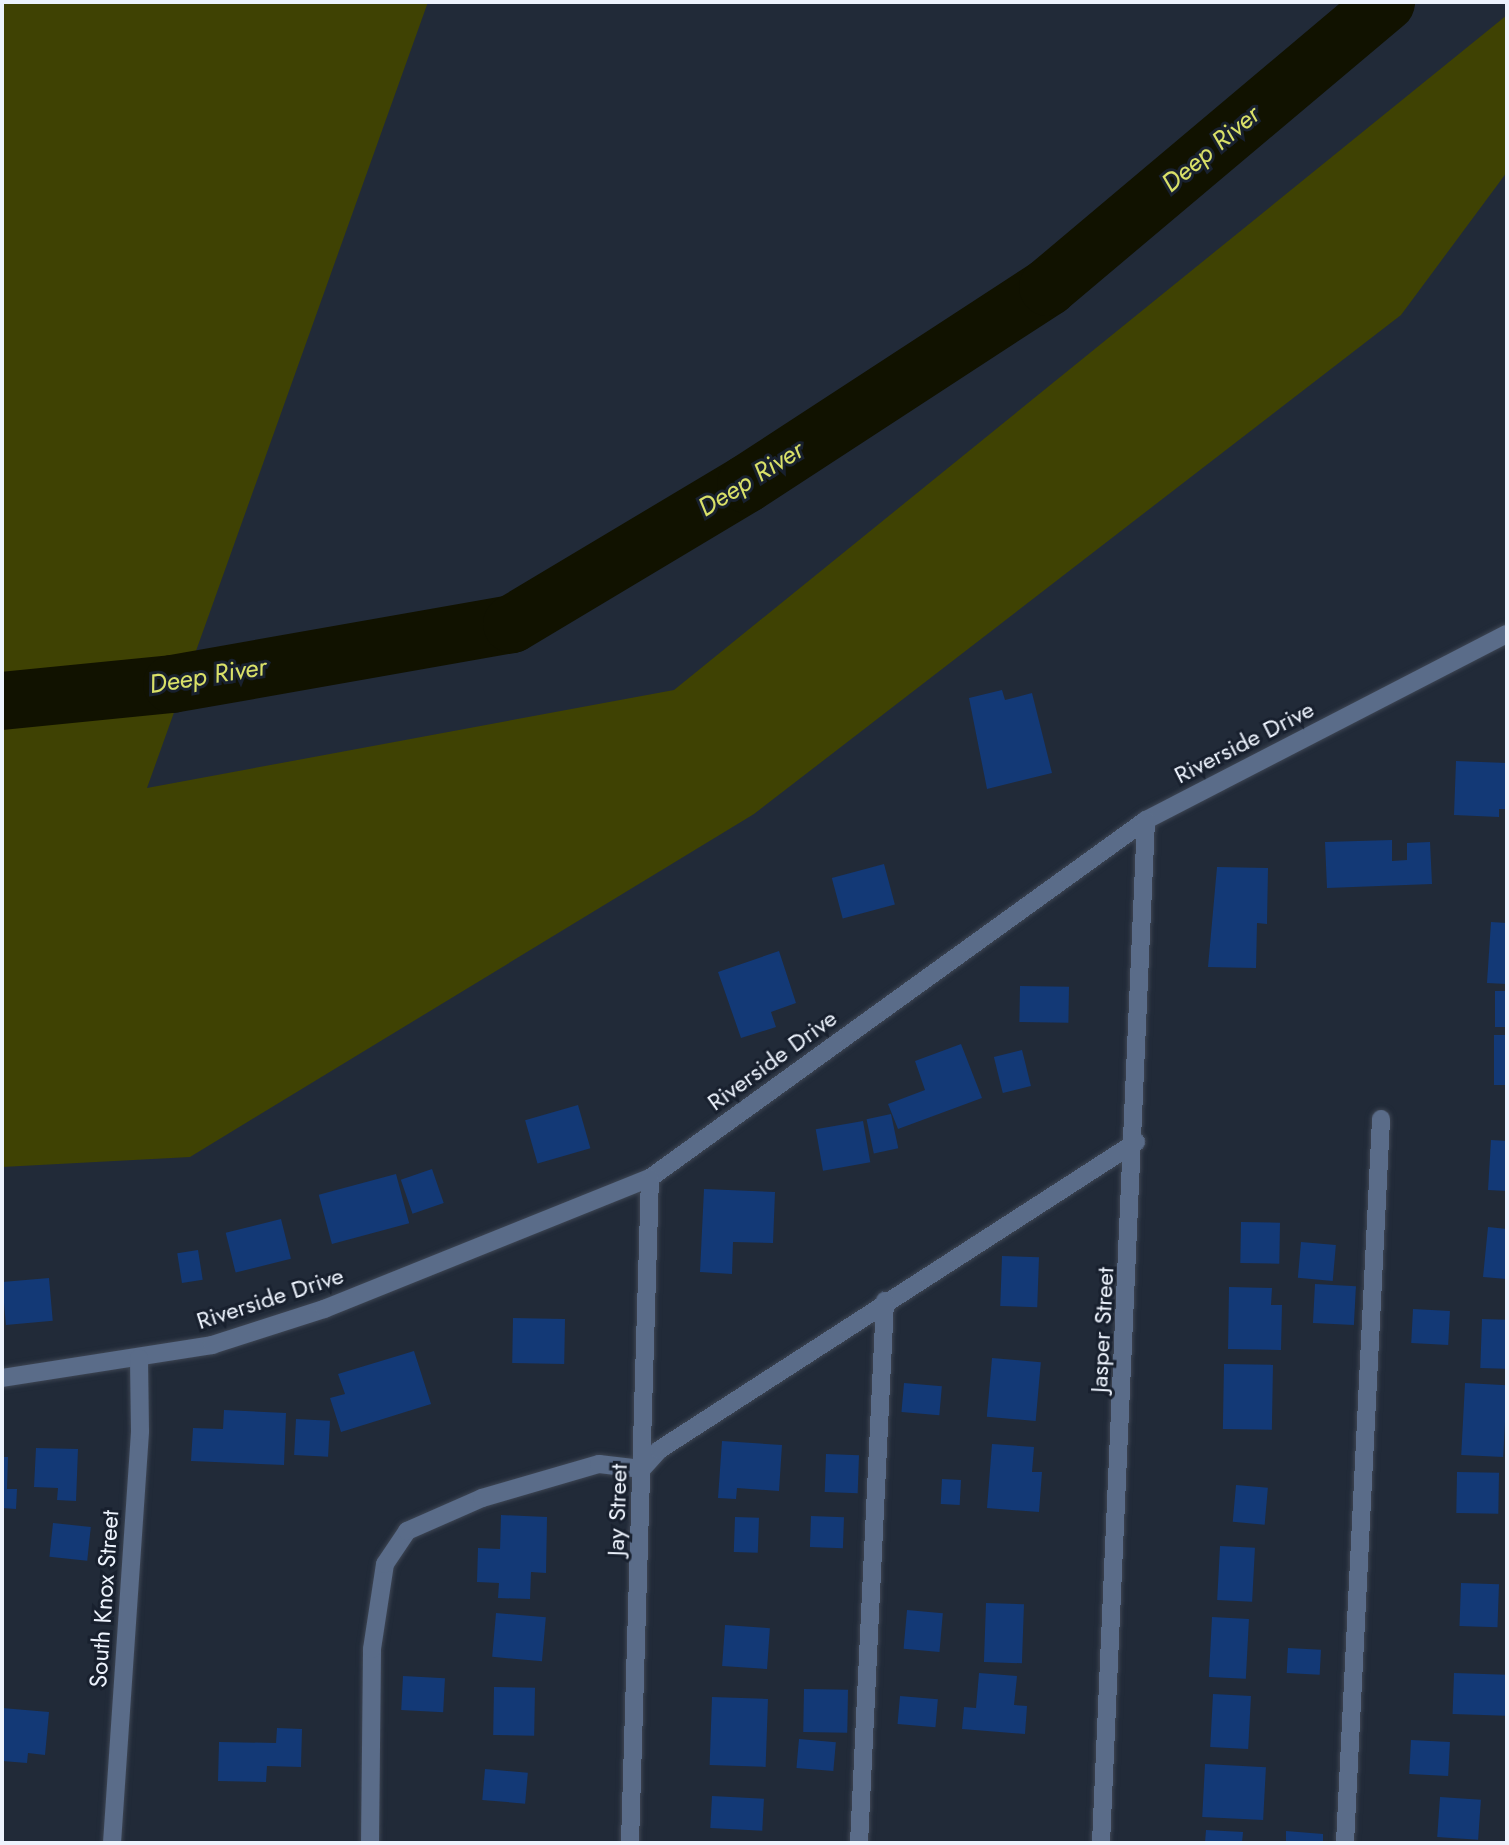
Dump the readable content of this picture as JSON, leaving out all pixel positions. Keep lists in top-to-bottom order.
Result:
{
  "streets": {
    "street": [
      "Riverside Drive",
      "Jasper Street",
      "Jay Street",
      "South Knox Street"
    ]
  },
  "crossings": [
    ["Riverside Drive", "Jasper Street"],
    ["Riverside Drive", "Jay Street"],
    ["Riverside Drive", "South Knox Street"]
  ],
  "water": ["Deep River"]
}
